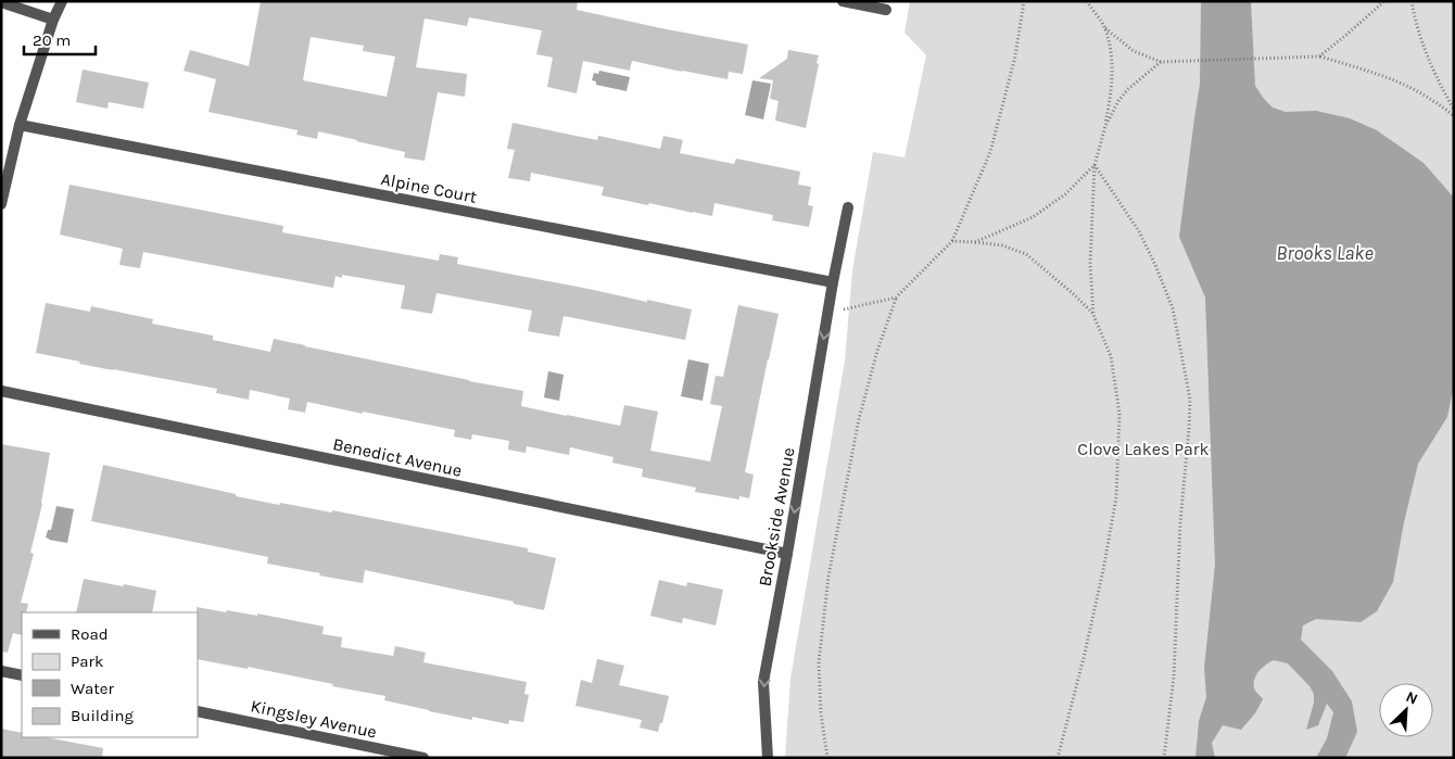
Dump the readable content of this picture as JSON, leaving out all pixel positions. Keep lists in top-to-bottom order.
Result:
{
  "streets": {
    "street": [
      "Alpine Court",
      "Benedict Avenue",
      "Brookside Avenue",
      "Kingsley Avenue"
    ]
  },
  "crossings": [
    ["Alpine Court", "Brookside Avenue"],
    ["Benedict Avenue", "Brookside Avenue"]
  ],
  "one_way": ["Brookside Avenue"],
  "water": ["Brooks Lake"],
  "parks": ["Clove Lakes Park"],
  "legend": [
    "Road",
    "Park",
    "Water",
    "Building"
  ],
  "scale_bar": "20 m",
  "north": "top right"
}
